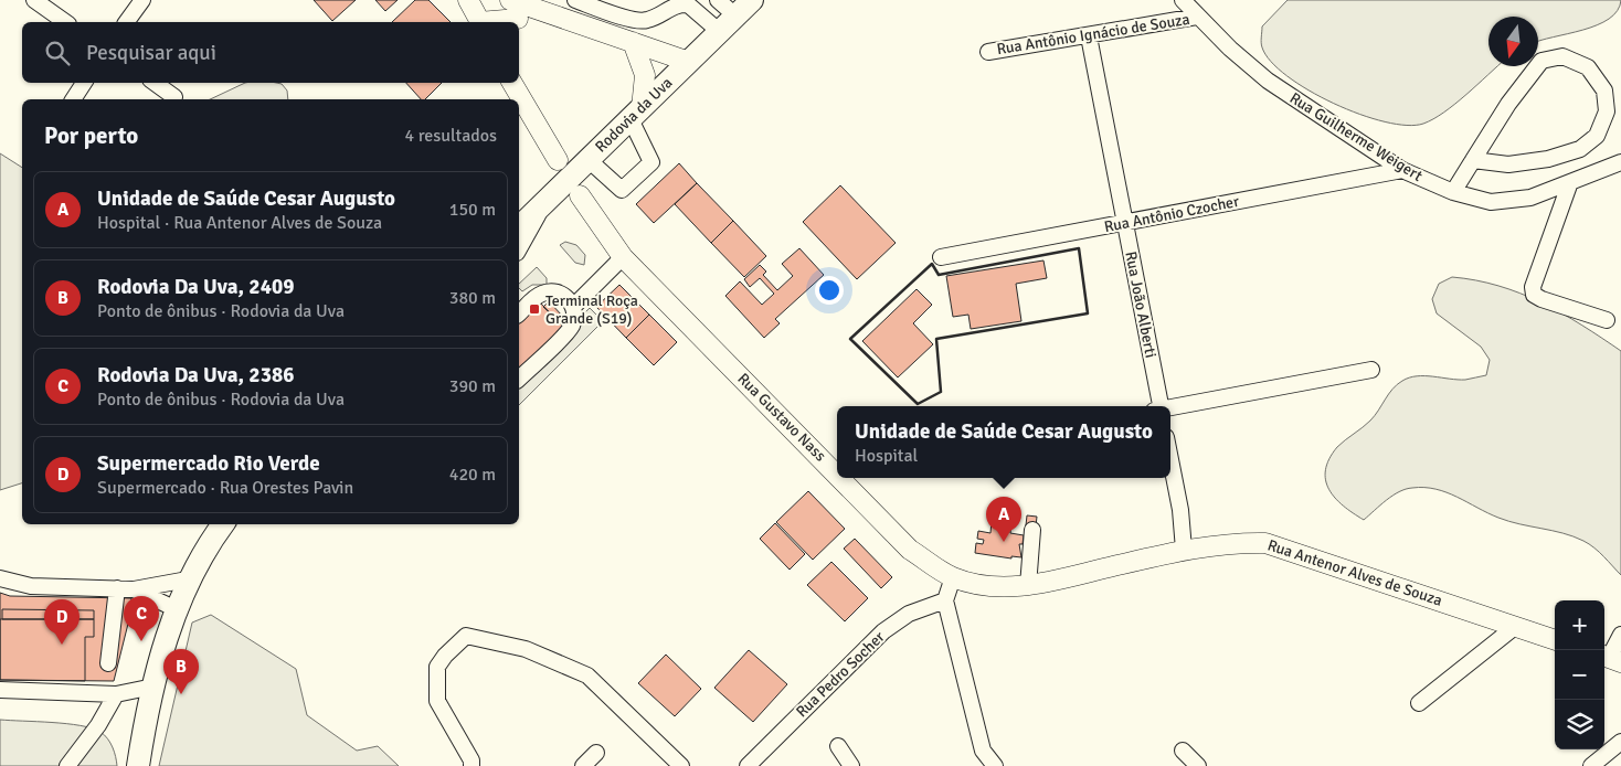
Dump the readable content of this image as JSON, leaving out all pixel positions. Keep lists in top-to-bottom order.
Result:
{
  "streets": {
    "highway": ["Rodovia da Uva"],
    "main road": ["Rua Gustavo Nass", "Rua Antenor Alves de Souza"],
    "street": [
      "Rua Antônio Ignácio de Souza",
      "Rua Guilherme Weigert",
      "Rua Antônio Czocher",
      "Rua João Alberti",
      "Rua Pedro Socher"
    ]
  },
  "crossings": [
    ["Rua Antônio Ignácio de Souza", "Rua Guilherme Weigert"],
    ["Rua Antônio Ignácio de Souza", "Rua João Alberti"],
    ["Rua Guilherme Weigert", "Rua Antônio Czocher"],
    ["Rua Antônio Czocher", "Rua João Alberti"],
    ["Rua Gustavo Nass", "Rua Antenor Alves de Souza"]
  ],
  "places": {
    "transit": ["Terminal Roça Grande (S19)"]
  },
  "north": "bottom",
  "page": {
    "search": "Pesquisar aqui",
    "heading": ["Por perto", "4 resultados"],
    "list": [
      {
        "mark": "A",
        "name": "Unidade de Saúde Cesar Augusto",
        "note": "Hospital · Rua Antenor Alves de Souza",
        "value": "150 m"
      },
      {
        "mark": "B",
        "name": "Rodovia Da Uva, 2409",
        "note": "Ponto de ônibus · Rodovia da Uva",
        "value": "380 m"
      },
      {
        "mark": "C",
        "name": "Rodovia Da Uva, 2386",
        "note": "Ponto de ônibus · Rodovia da Uva",
        "value": "390 m"
      },
      {
        "mark": "D",
        "name": "Supermercado Rio Verde",
        "note": "Supermercado · Rua Orestes Pavin",
        "value": "420 m"
      }
    ],
    "popup": ["Unidade de Saúde Cesar Augusto", "Hospital"],
    "pins": [
      "A",
      "C",
      "D",
      "B"
    ],
    "map_buttons": ["+", "−"]
  }
}
